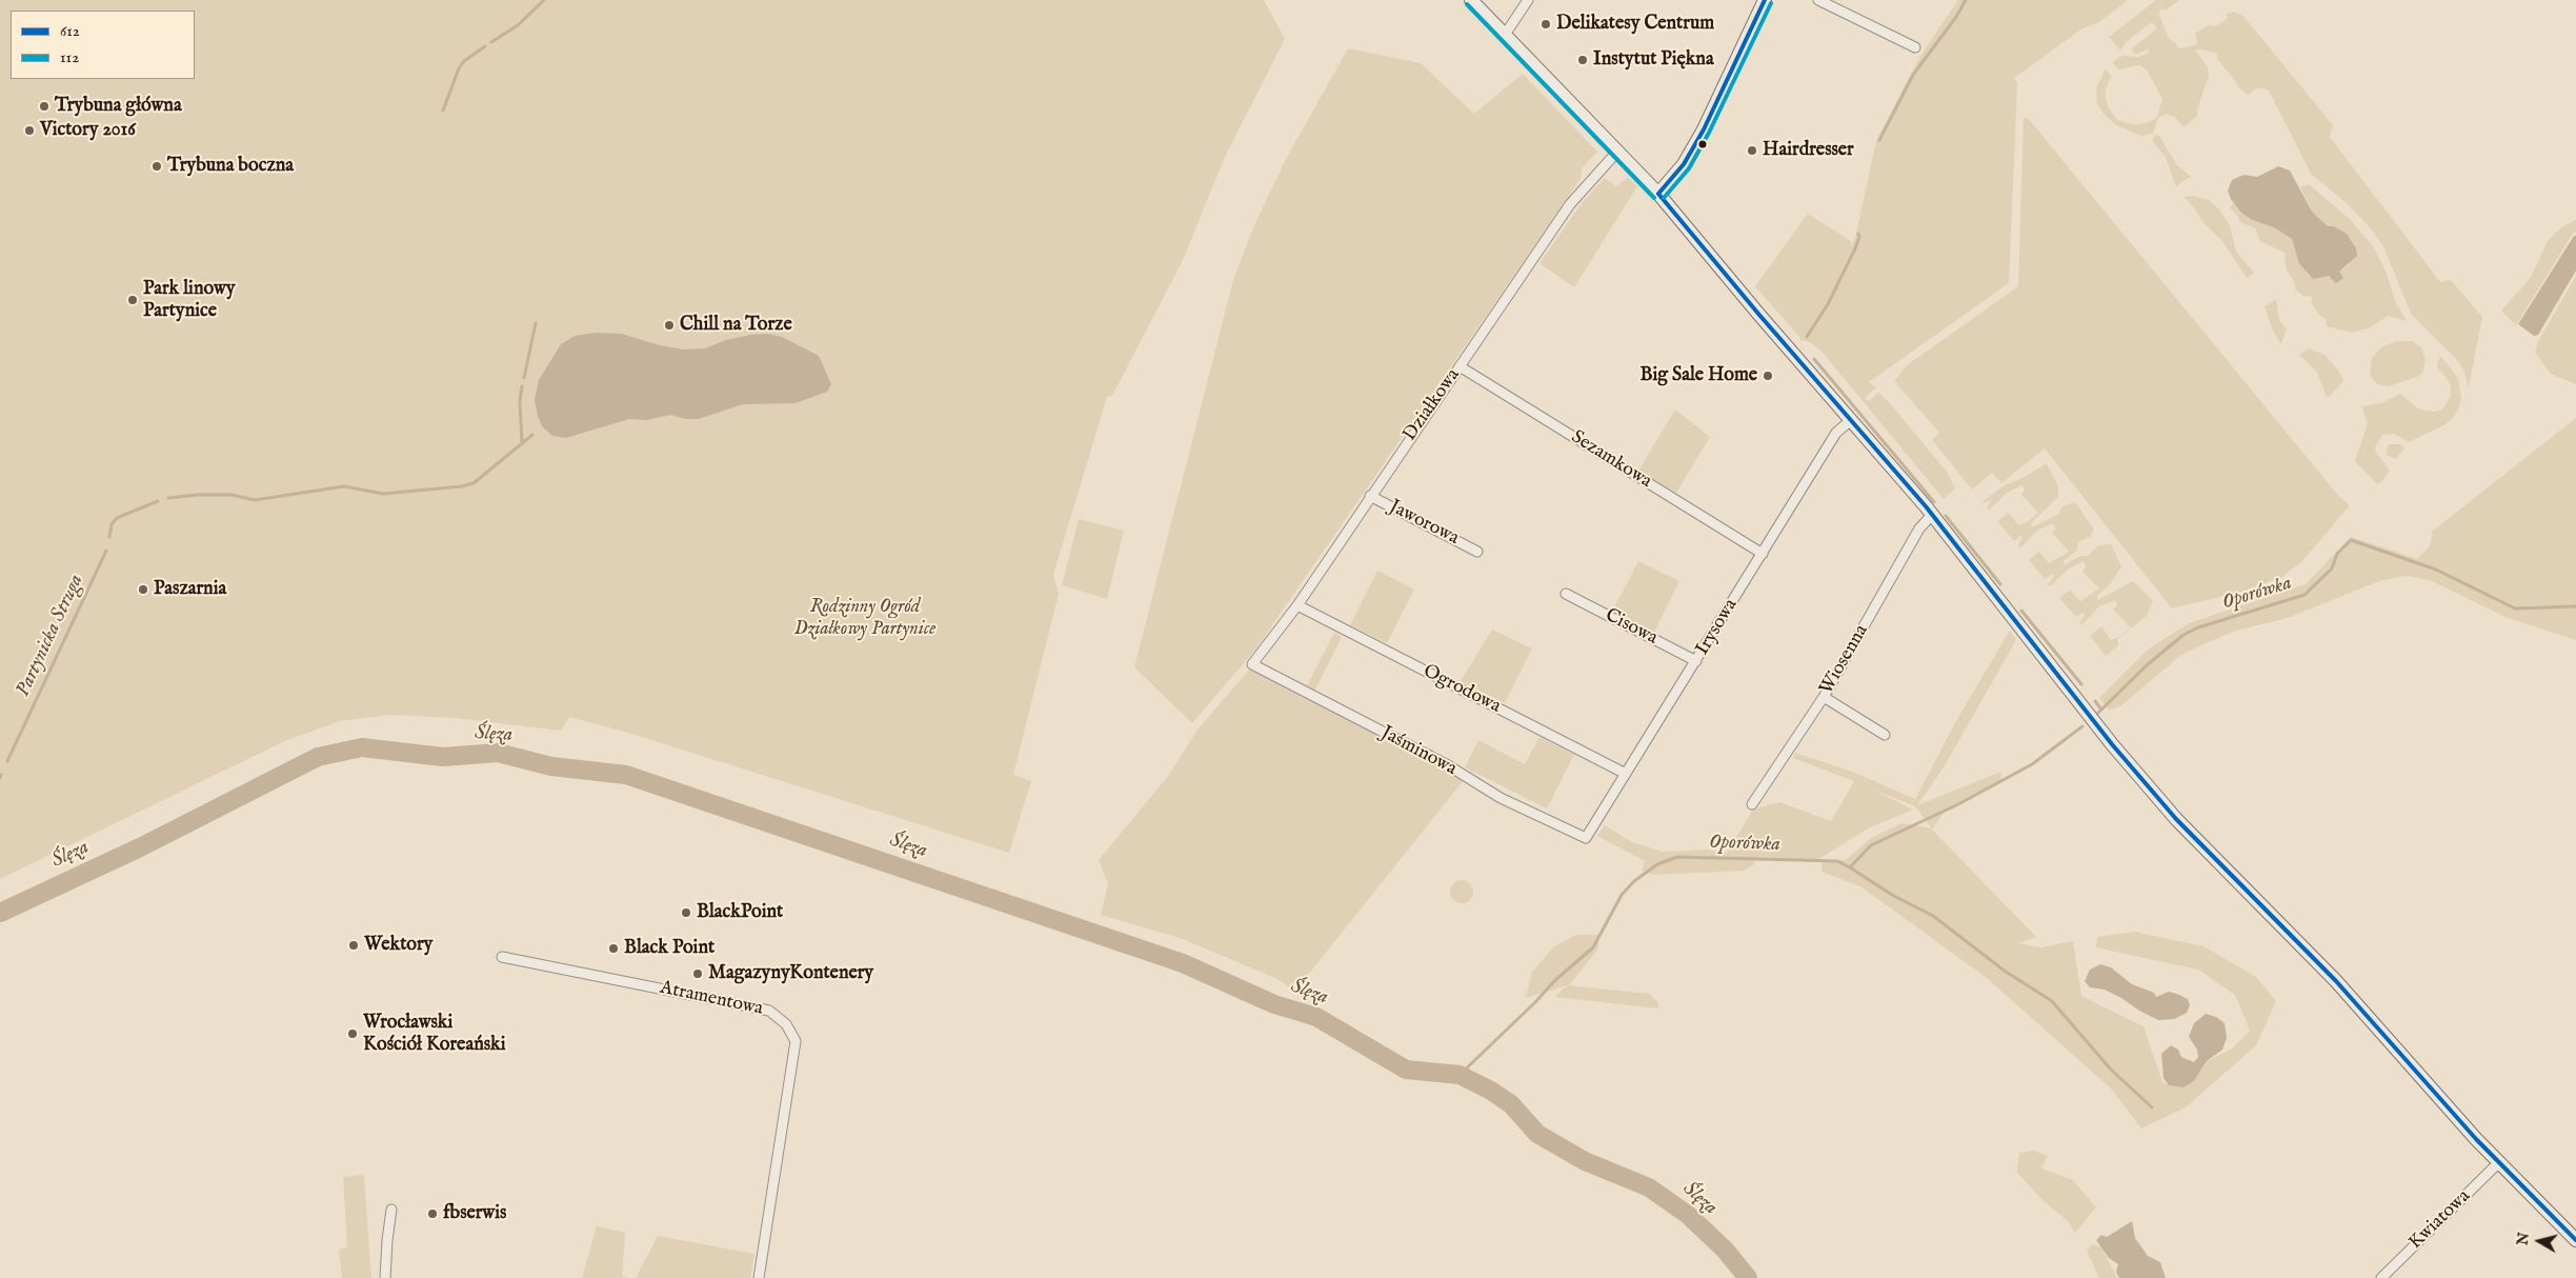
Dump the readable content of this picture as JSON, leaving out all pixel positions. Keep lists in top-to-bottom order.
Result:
{
  "streets": {
    "street": [
      "Działkowa",
      "Sezamkowa",
      "Jaworowa",
      "Cisowa",
      "Irysowa",
      "Wiosenna",
      "Ogrodowa",
      "Jaśminowa",
      "Atramentowa",
      "Kwiatowa"
    ]
  },
  "crossings": [
    ["Działkowa", "Sezamkowa"],
    ["Działkowa", "Jaworowa"],
    ["Działkowa", "Ogrodowa"],
    ["Działkowa", "Jaśminowa"],
    ["Sezamkowa", "Irysowa"],
    ["Cisowa", "Irysowa"],
    ["Irysowa", "Ogrodowa"],
    ["Irysowa", "Jaśminowa"]
  ],
  "water": ["Oporówka", "Partynicka Struga", "Ślęza"],
  "parks": ["Rodzinny Ogród Działkowy Partynice"],
  "places": [
    "Delikatesy Centrum",
    "Instytut Piękna",
    "Trybuna główna",
    "Victory 2016",
    "Hairdresser",
    "Trybuna boczna",
    "Park linowy Partynice",
    "Chill na Torze",
    "Big Sale Home",
    "Paszarnia",
    "BlackPoint",
    "Wektory",
    "Black Point",
    "MagazynyKontenery",
    "Wrocławski Kościół Koreański",
    "fbserwis"
  ],
  "lines": ["transit line 612", "transit line 112"],
  "legend": ["612", "112"],
  "north": "left"
}
